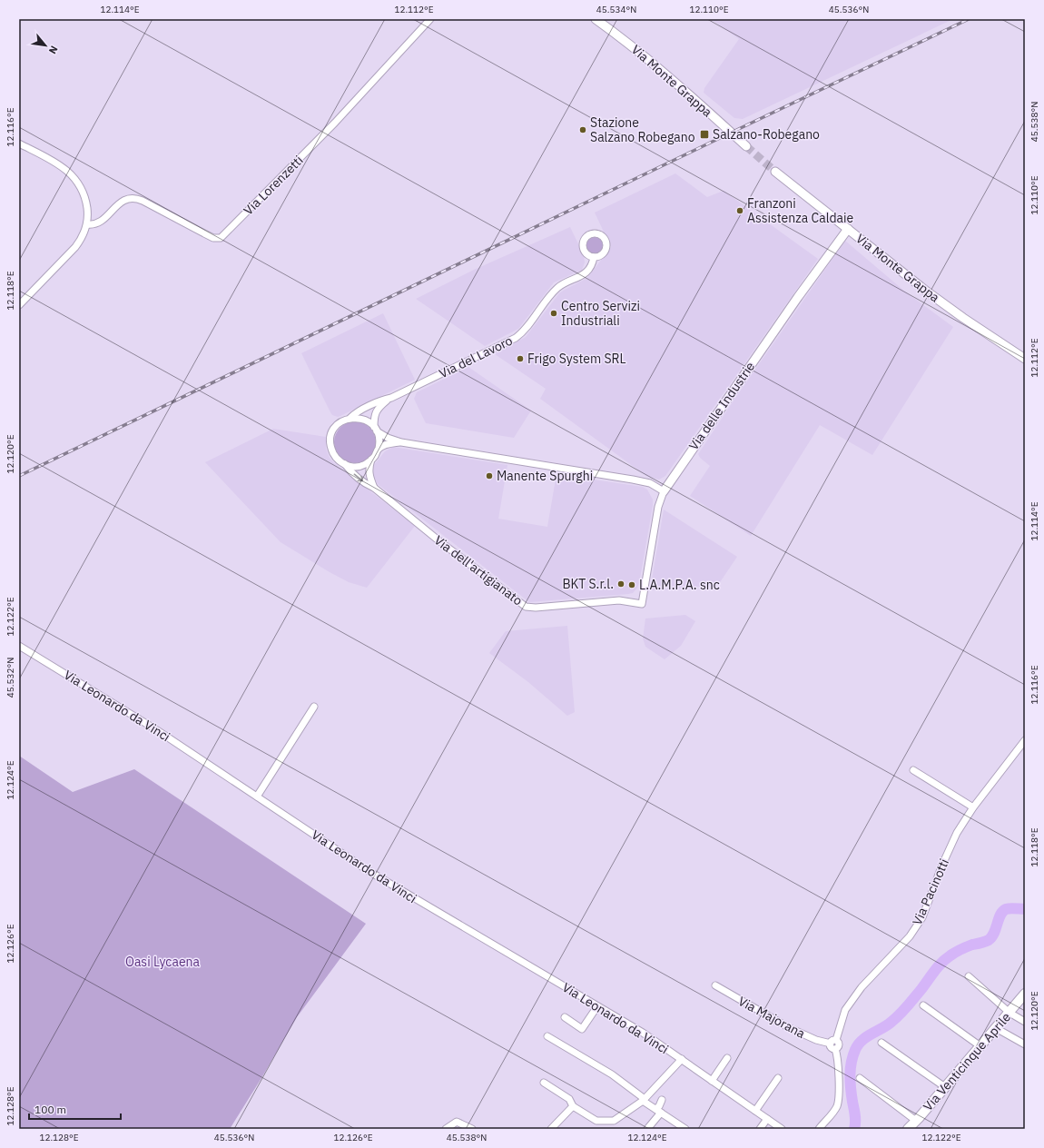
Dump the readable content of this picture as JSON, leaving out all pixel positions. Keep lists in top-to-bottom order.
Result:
{
  "streets": {
    "main road": ["Via Venticinque Aprile"],
    "street": [
      "Via Monte Grappa",
      "Via Lorenzetti",
      "Via del Lavoro",
      "Via delle Industrie",
      "Via dell'artigianato",
      "Via Leonardo da Vinci",
      "Via Pacinotti",
      "Via Majorana"
    ]
  },
  "crossings": [
    ["Via Monte Grappa", "Via delle Industrie"],
    ["Via del Lavoro", "Via dell'artigianato"],
    ["Via delle Industrie", "Via dell'artigianato"],
    ["Via Pacinotti", "Via Majorana"]
  ],
  "parks": ["Oasi Lycaena"],
  "places": {
    "other": [
      "Stazione Salzano Robegano",
      "Franzoni Assistenza Caldaie",
      "Centro Servizi Industriali",
      "Frigo System SRL",
      "Manente Spurghi",
      "BKT S.r.l.",
      "L.A.M.P.A. snc"
    ],
    "transit": ["Salzano-Robegano"]
  },
  "scale_bar": "100 m",
  "north": "bottom right",
  "coordinates": [
    "12.114°E",
    "12.112°E",
    "45.534°N",
    "12.110°E",
    "45.536°N",
    "45.538°N",
    "12.116°E",
    "12.118°E",
    "12.120°E",
    "12.122°E",
    "45.532°N",
    "12.124°E",
    "12.126°E",
    "12.128°E"
  ]
}
